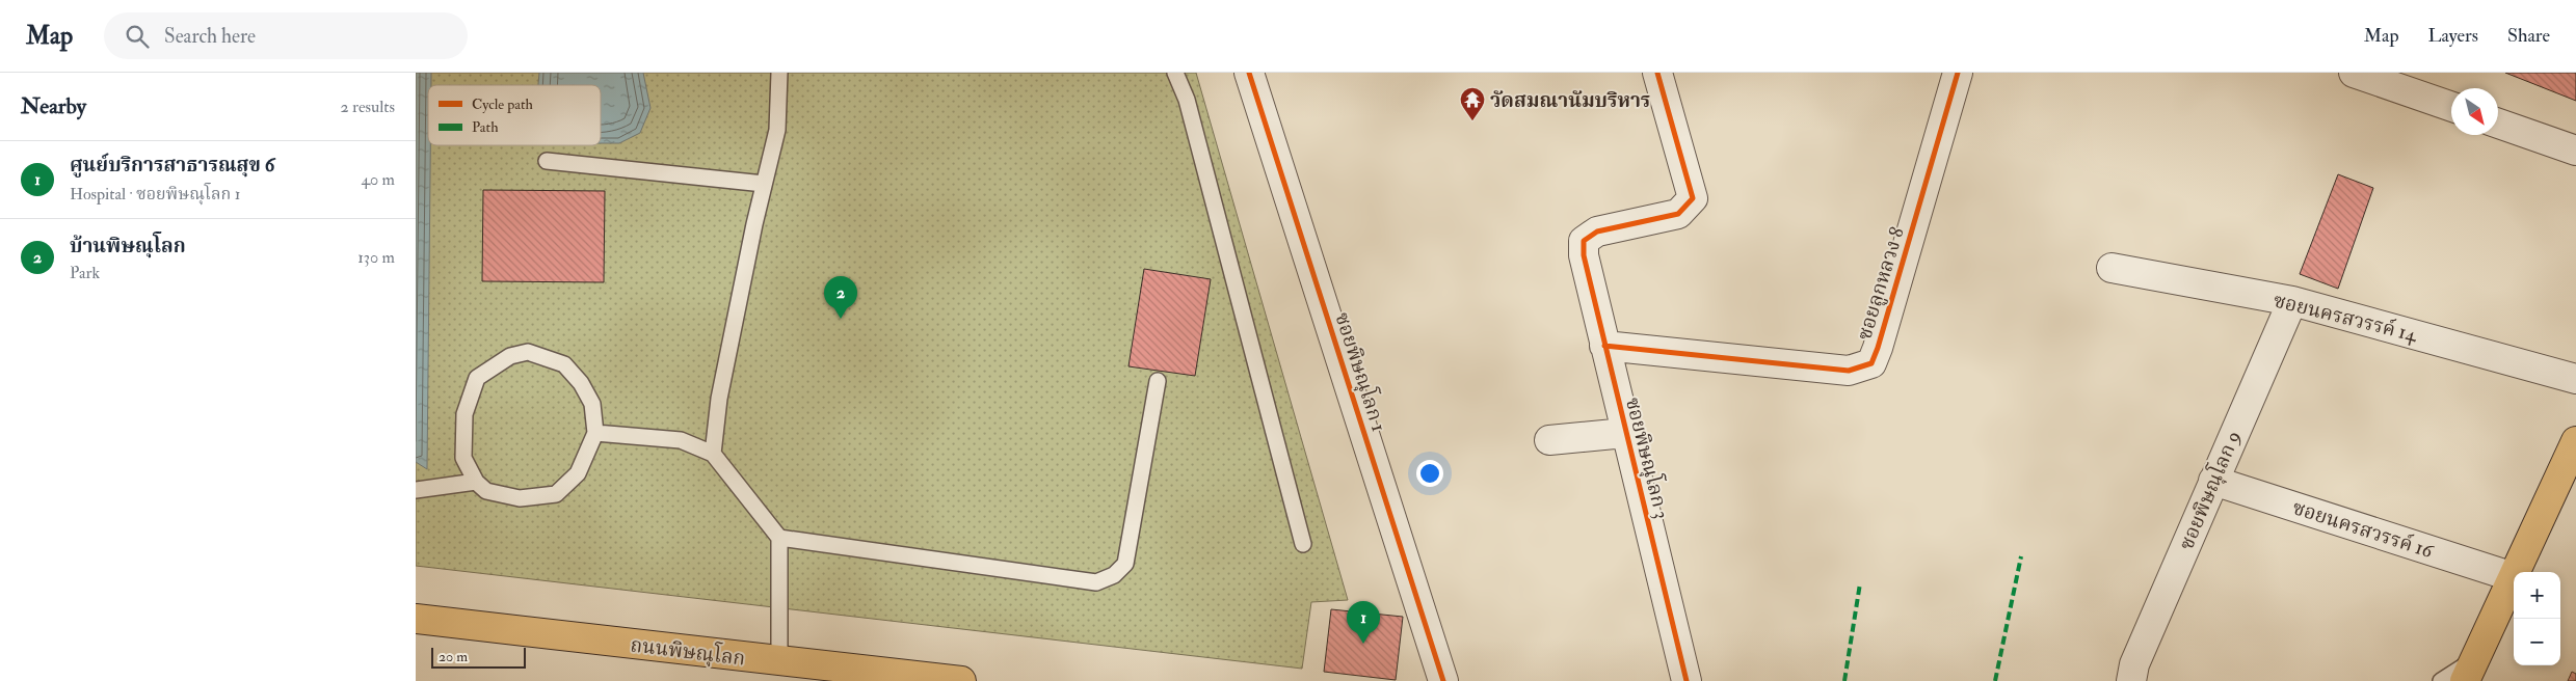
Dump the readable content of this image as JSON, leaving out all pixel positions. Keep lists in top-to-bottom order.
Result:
{
  "streets": {
    "main road": ["ถนนพิษณุโลก"],
    "street": [
      "ซอยลูกหลวง 8",
      "ซอยนครสวรรค์ 14",
      "ซอยพิษณุโลก 1",
      "ซอยพิษณุโลก 3",
      "ซอยพิษณุโลก 9",
      "ซอยนครสวรรค์ 16"
    ]
  },
  "crossings": [
    ["ซอยลูกหลวง 8", "ซอยพิษณุโลก 3"],
    ["ซอยนครสวรรค์ 14", "ซอยพิษณุโลก 9"],
    ["ซอยพิษณุโลก 9", "ซอยนครสวรรค์ 16"]
  ],
  "places": {
    "temple": ["วัดสมณานัมบริหาร"]
  },
  "legend": ["Cycle path", "Path"],
  "scale_bar": "20 m",
  "north": "bottom right",
  "page": {
    "header": "Map",
    "search": "Search here",
    "nav": ["Map", "Layers", "Share"],
    "heading": ["Nearby", "2 results"],
    "list": [
      {
        "mark": "1",
        "name": "ศูนย์บริการสาธารณสุข 6",
        "note": "Hospital · ซอยพิษณุโลก 1",
        "value": "40 m"
      },
      {
        "mark": "2",
        "name": "บ้านพิษณุโลก",
        "note": "Park",
        "value": "130 m"
      }
    ],
    "pins": ["2", "1"],
    "map_buttons": ["+", "−"],
    "scale": "20 m"
  }
}
